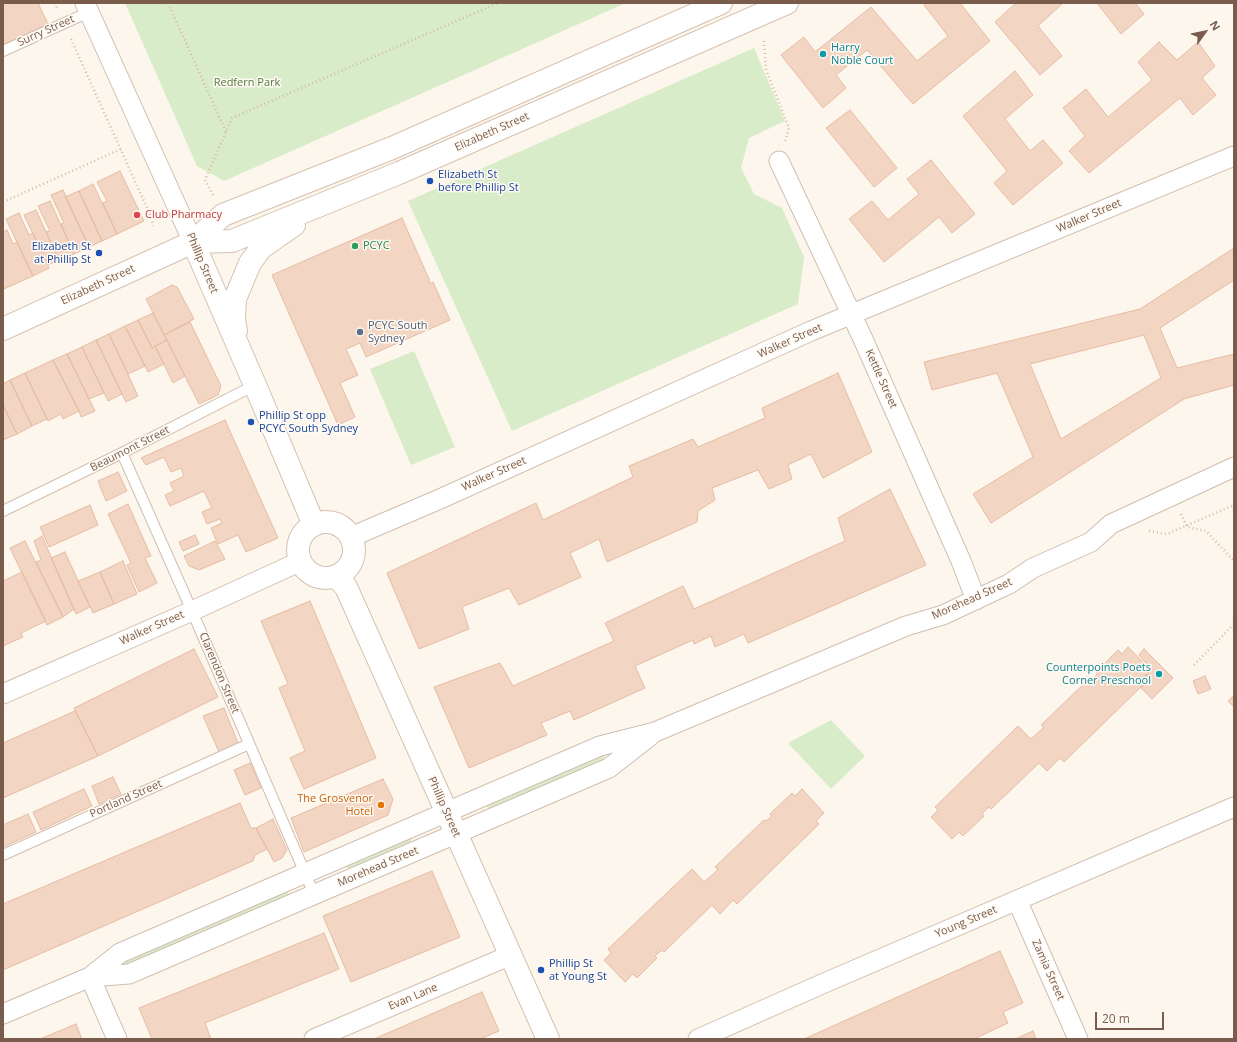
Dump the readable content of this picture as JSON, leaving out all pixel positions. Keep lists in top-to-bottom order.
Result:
{
  "streets": {
    "main road": ["Elizabeth Street", "Phillip Street"],
    "street": [
      "Walker Street",
      "Kettle Street",
      "Morehead Street",
      "Young Street",
      "Zamia Street",
      "Evan Lane"
    ],
    "lane": [
      "Surry Street",
      "Beaumont Street",
      "Clarendon Street",
      "Portland Street"
    ]
  },
  "crossings": [
    ["Surry Street", "Phillip Street"],
    ["Elizabeth Street", "Phillip Street"],
    ["Walker Street", "Phillip Street"],
    ["Walker Street", "Kettle Street"],
    ["Walker Street", "Clarendon Street"],
    ["Phillip Street", "Beaumont Street"],
    ["Phillip Street", "Morehead Street"],
    ["Phillip Street", "Evan Lane"],
    ["Kettle Street", "Morehead Street"],
    ["Beaumont Street", "Clarendon Street"],
    ["Morehead Street", "Clarendon Street"],
    ["Clarendon Street", "Portland Street"],
    ["Young Street", "Zamia Street"]
  ],
  "parks": ["Redfern Park"],
  "places": [
    "Harry Noble Court",
    "Elizabeth St before Phillip St",
    "Club Pharmacy",
    "PCYC",
    "Elizabeth St at Phillip St",
    "PCYC South Sydney",
    "Phillip St opp PCYC South Sydney",
    "Counterpoints Poets Corner Preschool",
    "The Grosvenor Hotel",
    "Phillip St at Young St"
  ],
  "scale_bar": "20 m",
  "north": "top right"
}
